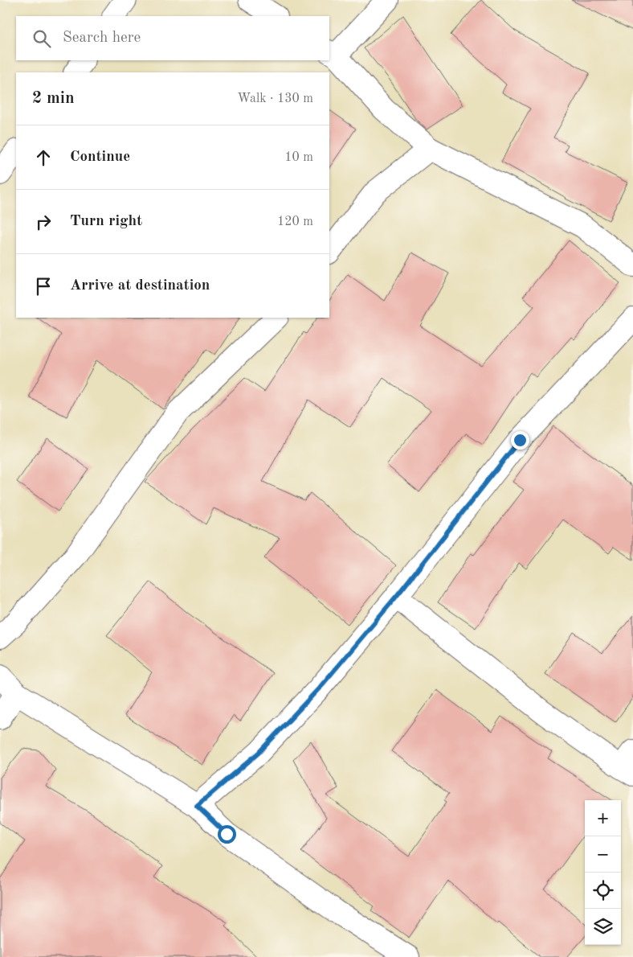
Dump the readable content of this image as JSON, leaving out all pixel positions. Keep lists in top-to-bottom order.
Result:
{
  "page": {
    "search": "Search here",
    "heading": ["2 min", "Walk · 130 m"],
    "list": [
      ["Continue", "10 m"],
      ["Turn right", "120 m"],
      "Arrive at destination"
    ],
    "map_buttons": ["+", "−"]
  }
}
